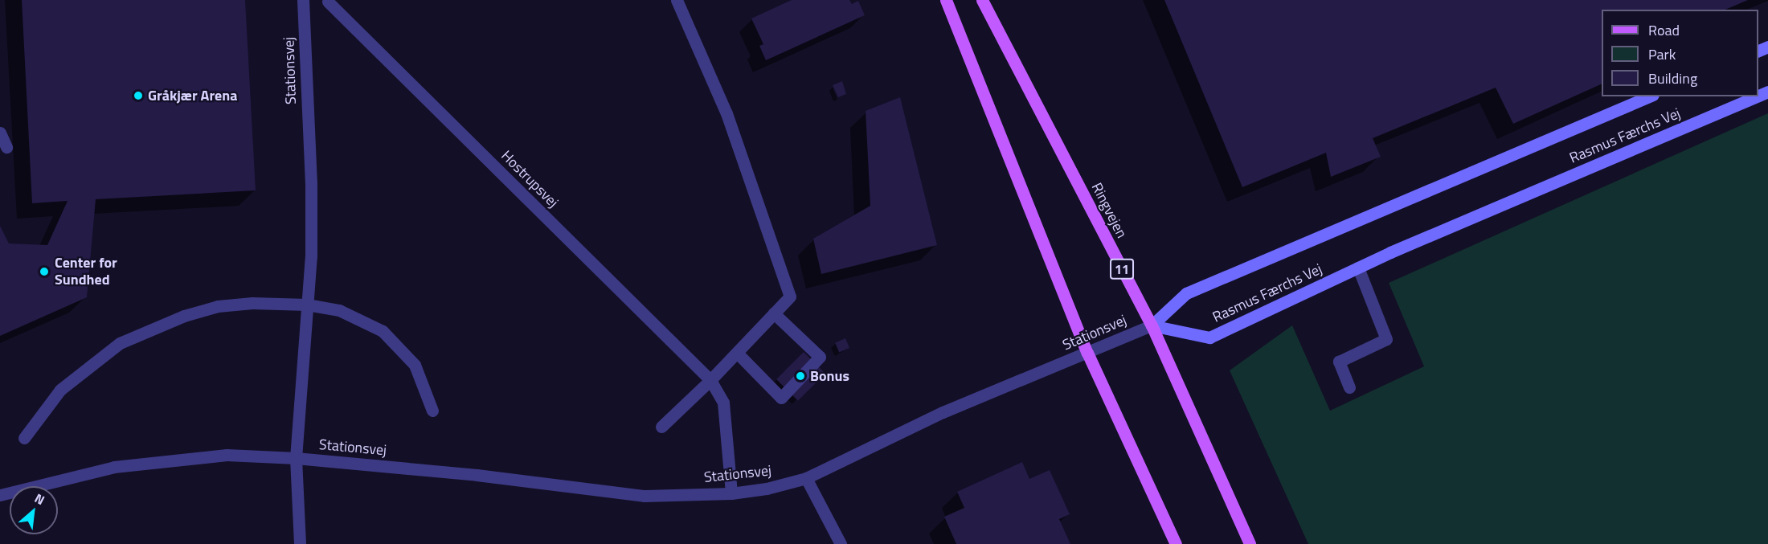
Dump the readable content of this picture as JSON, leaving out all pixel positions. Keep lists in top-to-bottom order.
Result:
{
  "streets": {
    "main road": ["Rasmus Færchs Vej", "Ringvejen", "11"],
    "street": ["Stationsvej", "Hostrupsvej"]
  },
  "crossings": [
    ["Stationsvej", "Rasmus Færchs Vej"],
    ["Stationsvej", "Hostrupsvej"],
    ["Stationsvej", "Ringvejen"],
    ["Rasmus Færchs Vej", "Ringvejen"]
  ],
  "places": ["Gråkjær Arena", "Center for Sundhed", "Bonus"],
  "legend": ["Road", "Park", "Building"],
  "north": "top right"
}
